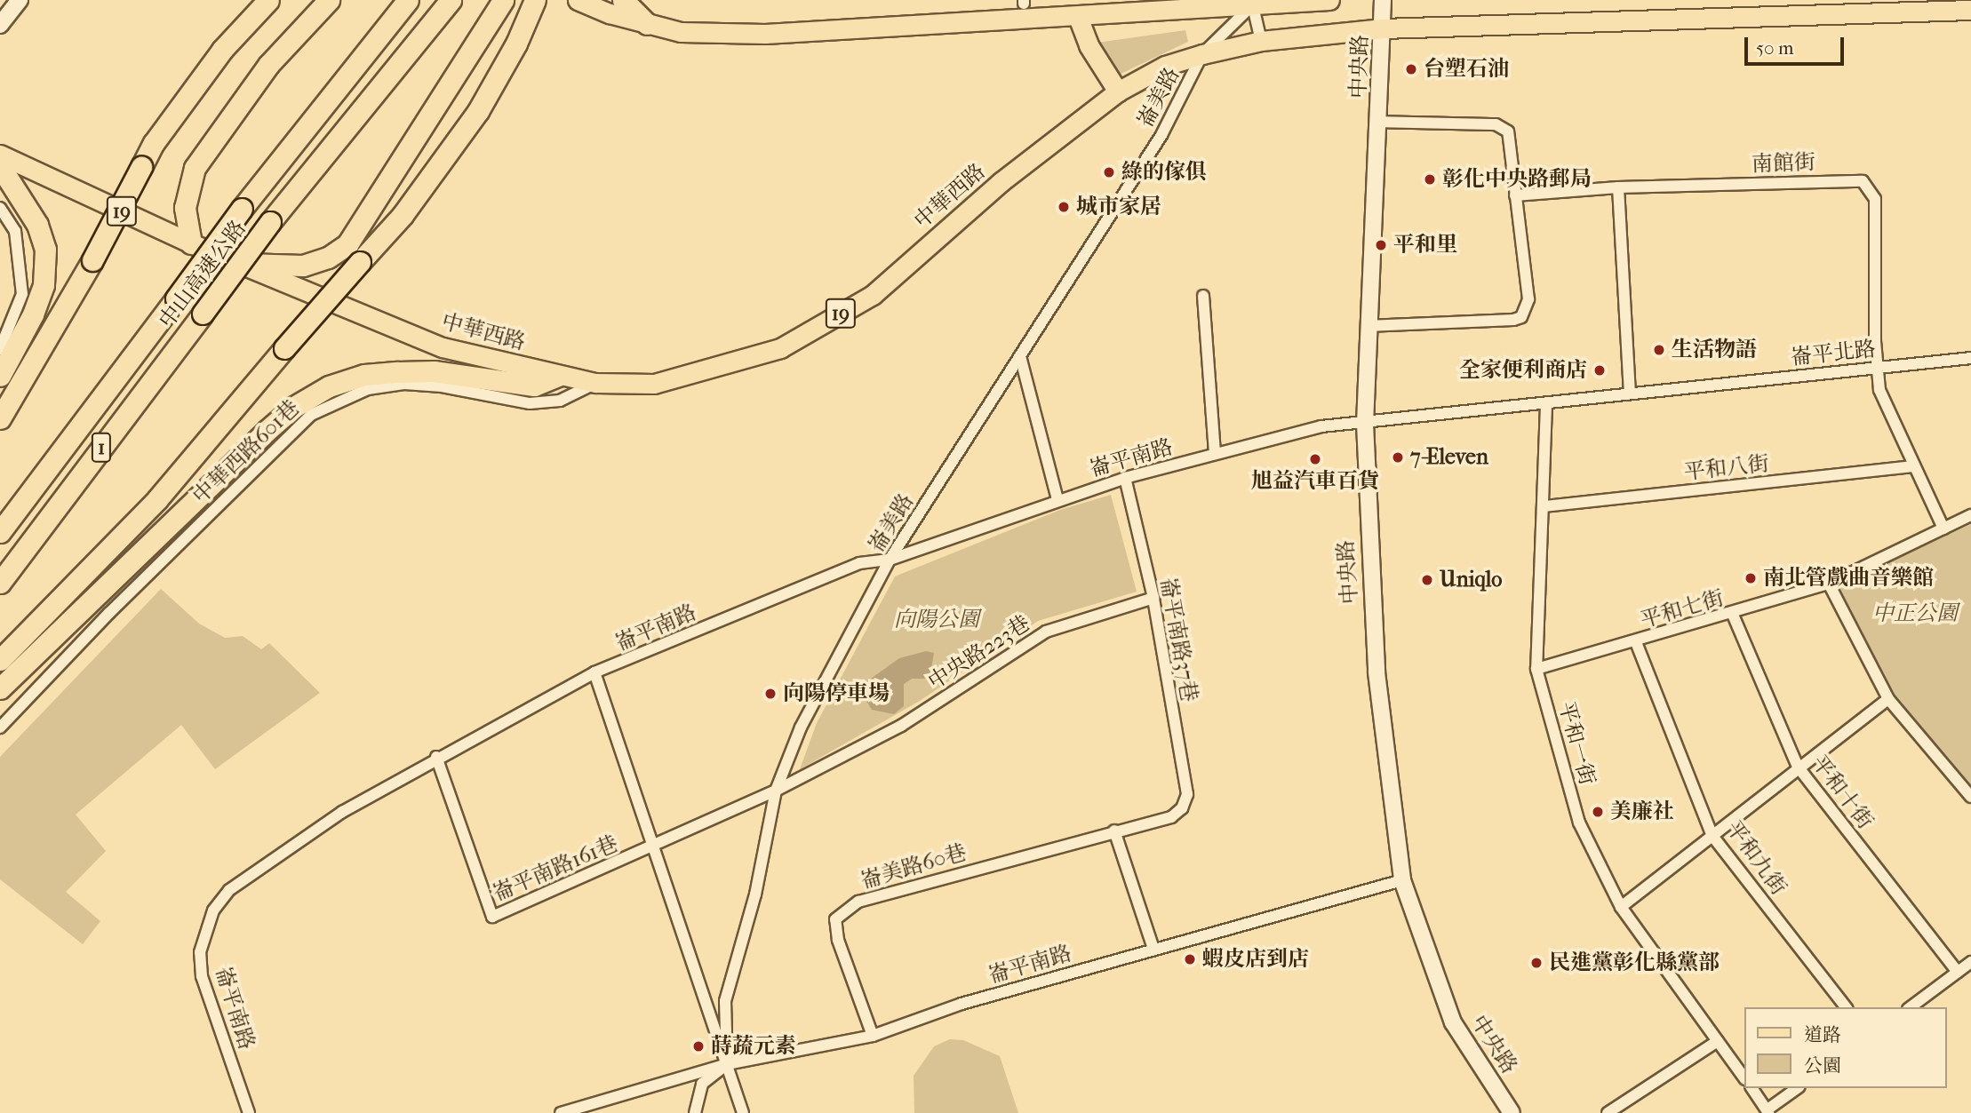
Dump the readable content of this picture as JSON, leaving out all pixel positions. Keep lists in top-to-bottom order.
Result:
{
  "streets": {
    "highway": ["中山高速公路", "1"],
    "main road": ["中華西路", "19"],
    "street": [
      "中央路",
      "崙美路",
      "南館街",
      "崙平北路",
      "中華西路601巷",
      "崙平南路",
      "平和八街",
      "平和七街",
      "崙平南路37巷",
      "中央路223巷",
      "平和一街",
      "平和十街",
      "平和九街",
      "崙美路60巷",
      "崙平南路161巷"
    ]
  },
  "crossings": [
    ["中央路", "中華西路"],
    ["中央路", "崙平北路"],
    ["中央路", "崙平南路"],
    ["崙美路", "中華西路"],
    ["崙美路", "崙平南路"],
    ["崙美路", "中央路223巷"],
    ["南館街", "崙平北路"],
    ["中華西路", "中華西路601巷"],
    ["崙平北路", "崙平南路"],
    ["崙平北路", "平和一街"],
    ["崙平南路", "崙平南路37巷"],
    ["崙平南路", "崙美路60巷"],
    ["崙平南路", "崙平南路161巷"],
    ["平和八街", "平和一街"],
    ["平和七街", "平和一街"],
    ["平和七街", "平和十街"],
    ["平和七街", "平和九街"],
    ["崙平南路37巷", "中央路223巷"],
    ["崙平南路37巷", "崙美路60巷"],
    ["中央路223巷", "崙平南路161巷"]
  ],
  "parks": ["中正公園", "向陽公園"],
  "places": [
    "台塑石油",
    "綠的傢俱",
    "彰化中央路郵局",
    "城市家居",
    "平和里",
    "生活物語",
    "全家便利商店",
    "7-Eleven",
    "旭益汽車百貨",
    "南北管戲曲音樂館",
    "Uniqlo",
    "向陽停車場",
    "美廉社",
    "蝦皮店到店",
    "民進黨彰化縣黨部",
    "蒔蔬元素"
  ],
  "legend": ["道路", "公園"],
  "scale_bar": "50 m"
}
